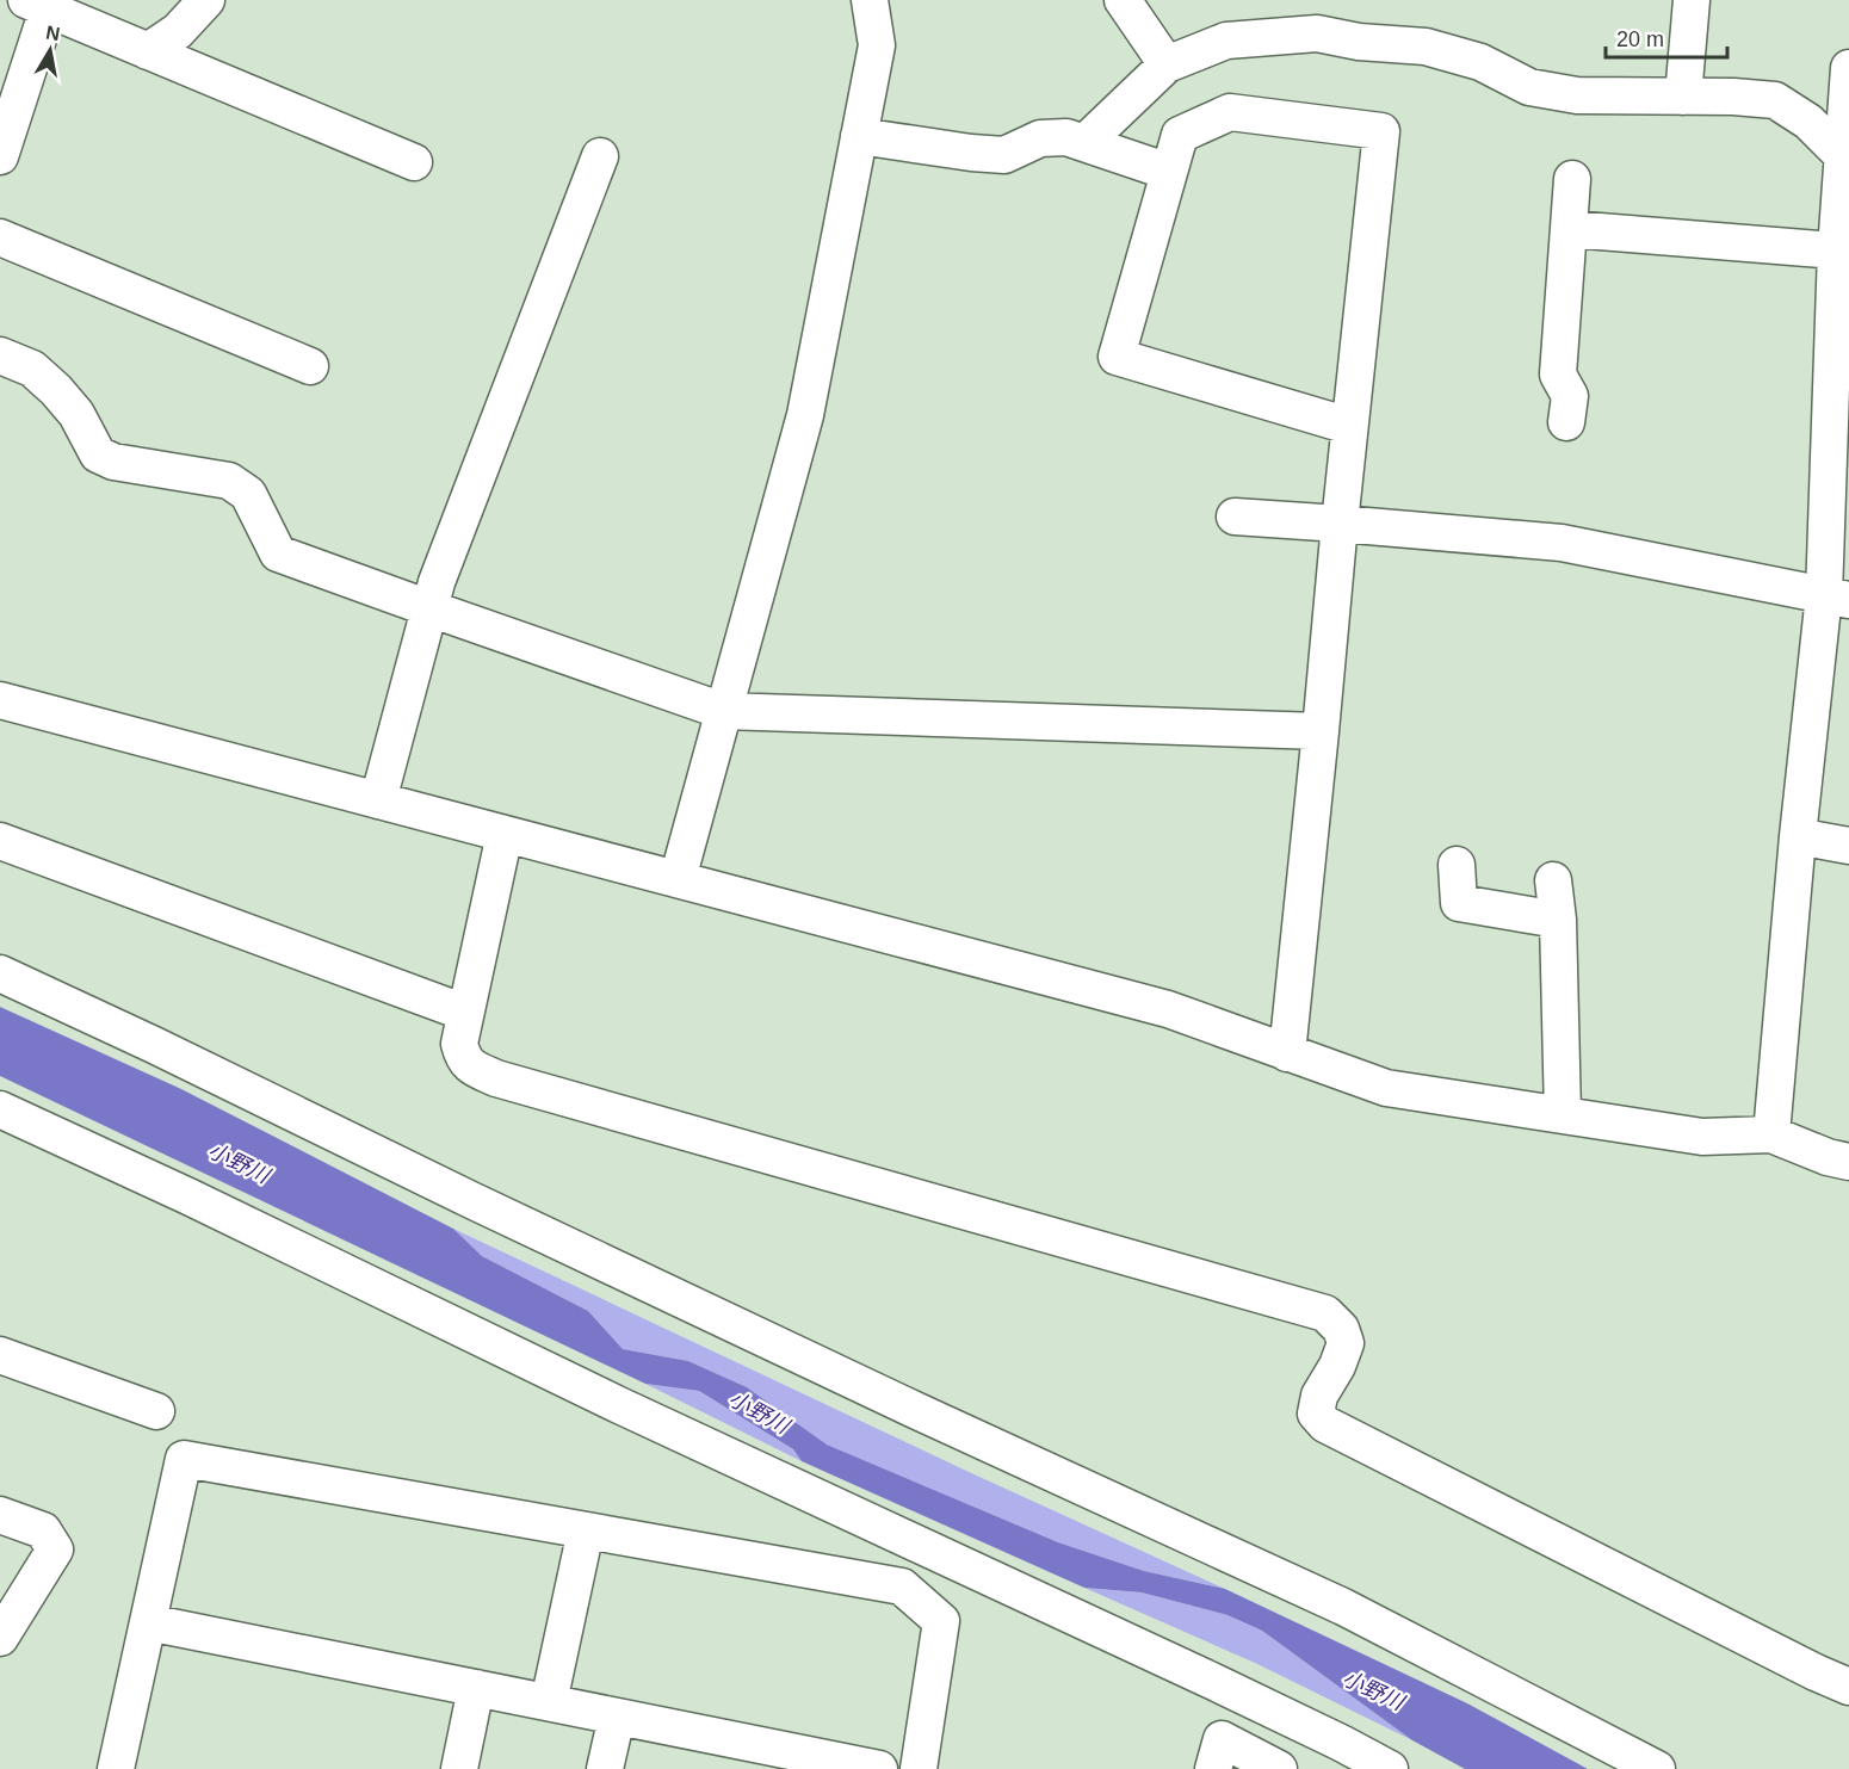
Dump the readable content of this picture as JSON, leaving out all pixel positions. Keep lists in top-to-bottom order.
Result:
{
  "water": ["小野川"],
  "scale_bar": "20 m",
  "north": "top"
}
